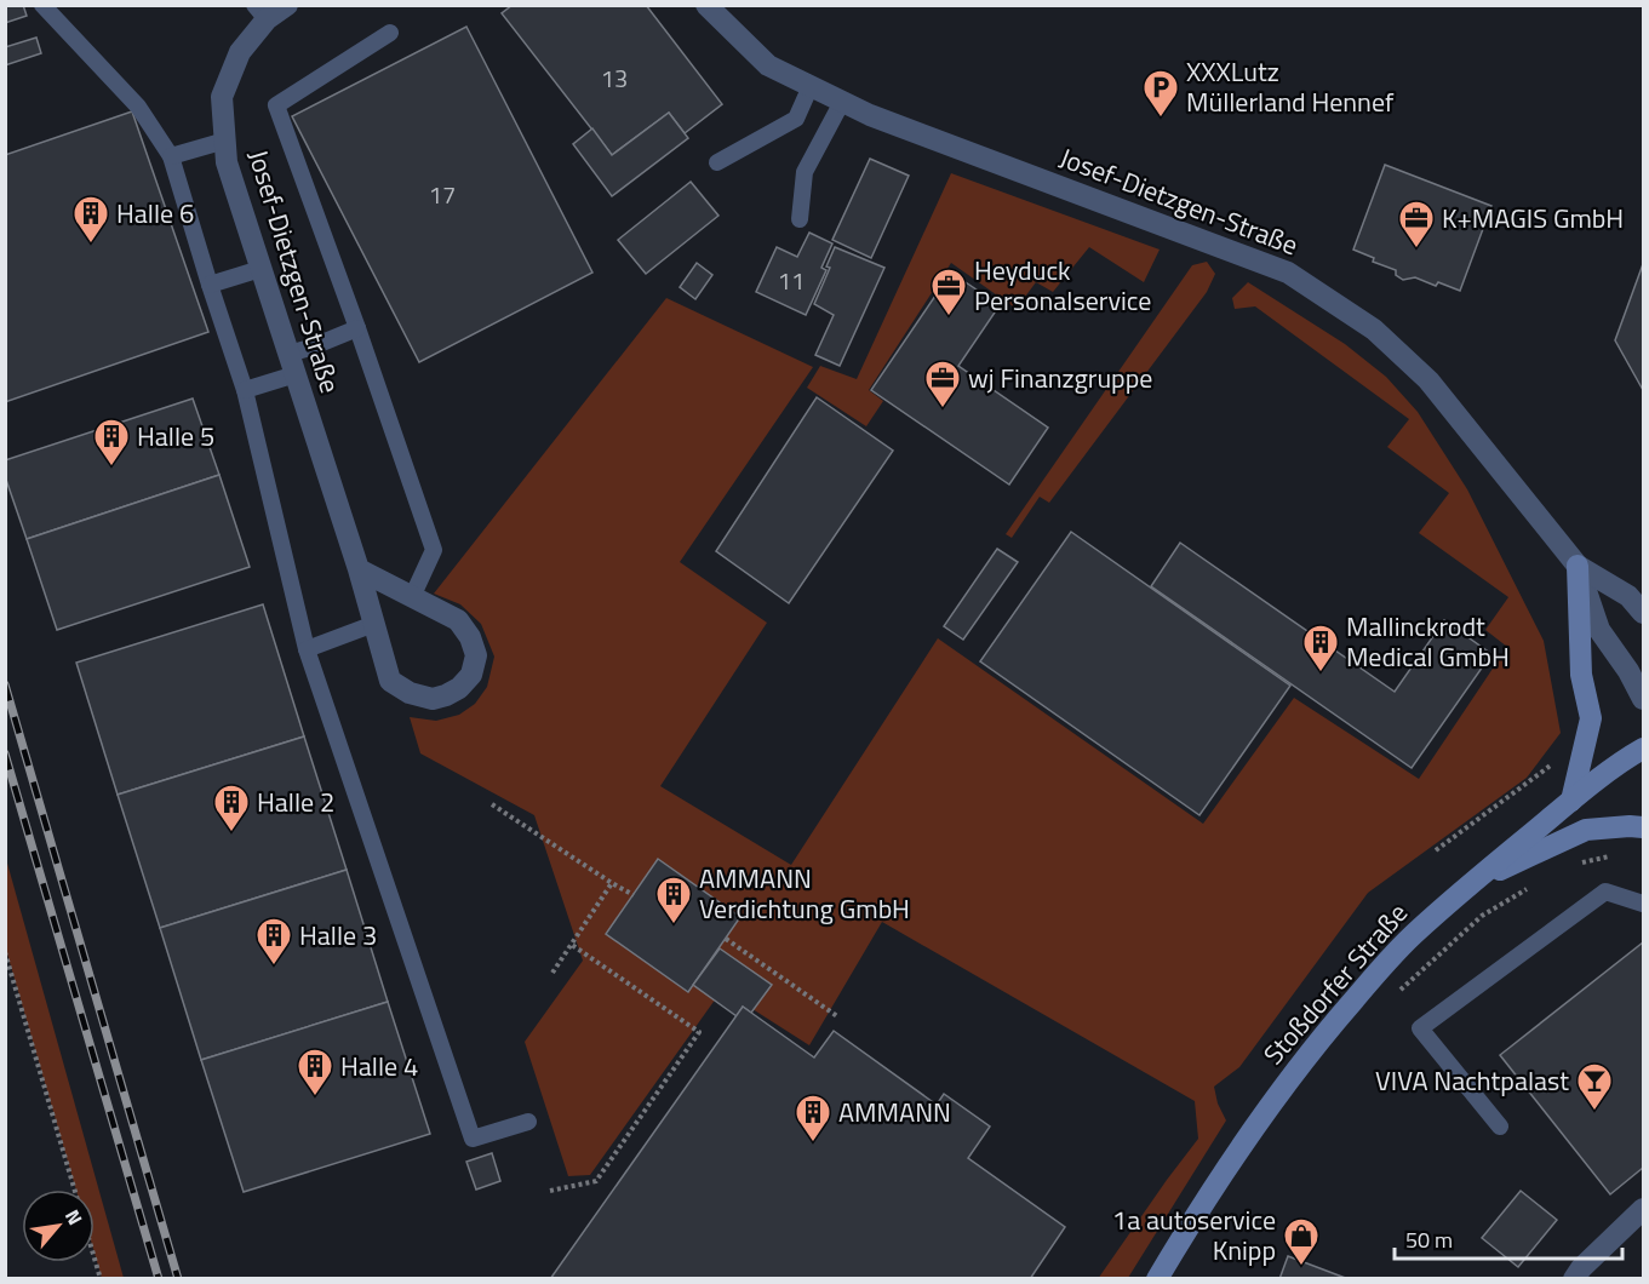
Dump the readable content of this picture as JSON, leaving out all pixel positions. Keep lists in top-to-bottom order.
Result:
{
  "streets": {
    "main road": ["Stoßdorfer Straße"],
    "street": ["Josef-Dietzgen-Straße"]
  },
  "places": {
    "parking": ["XXXLutz Müllerland Hennef"],
    "building": [
      "Halle 6",
      "Halle 5",
      "Mallinckrodt Medical GmbH",
      "Halle 2",
      "AMMANN Verdichtung GmbH",
      "Halle 3",
      "Halle 4",
      "AMMANN"
    ],
    "office": ["K+MAGIS GmbH", "Heyduck Personalservice", "wj Finanzgruppe"],
    "bar": ["VIVA Nachtpalast"],
    "shop": ["1a autoservice Knipp"]
  },
  "house_numbers": ["13", "17", "11"],
  "scale_bar": "50 m",
  "north": "top right"
}
